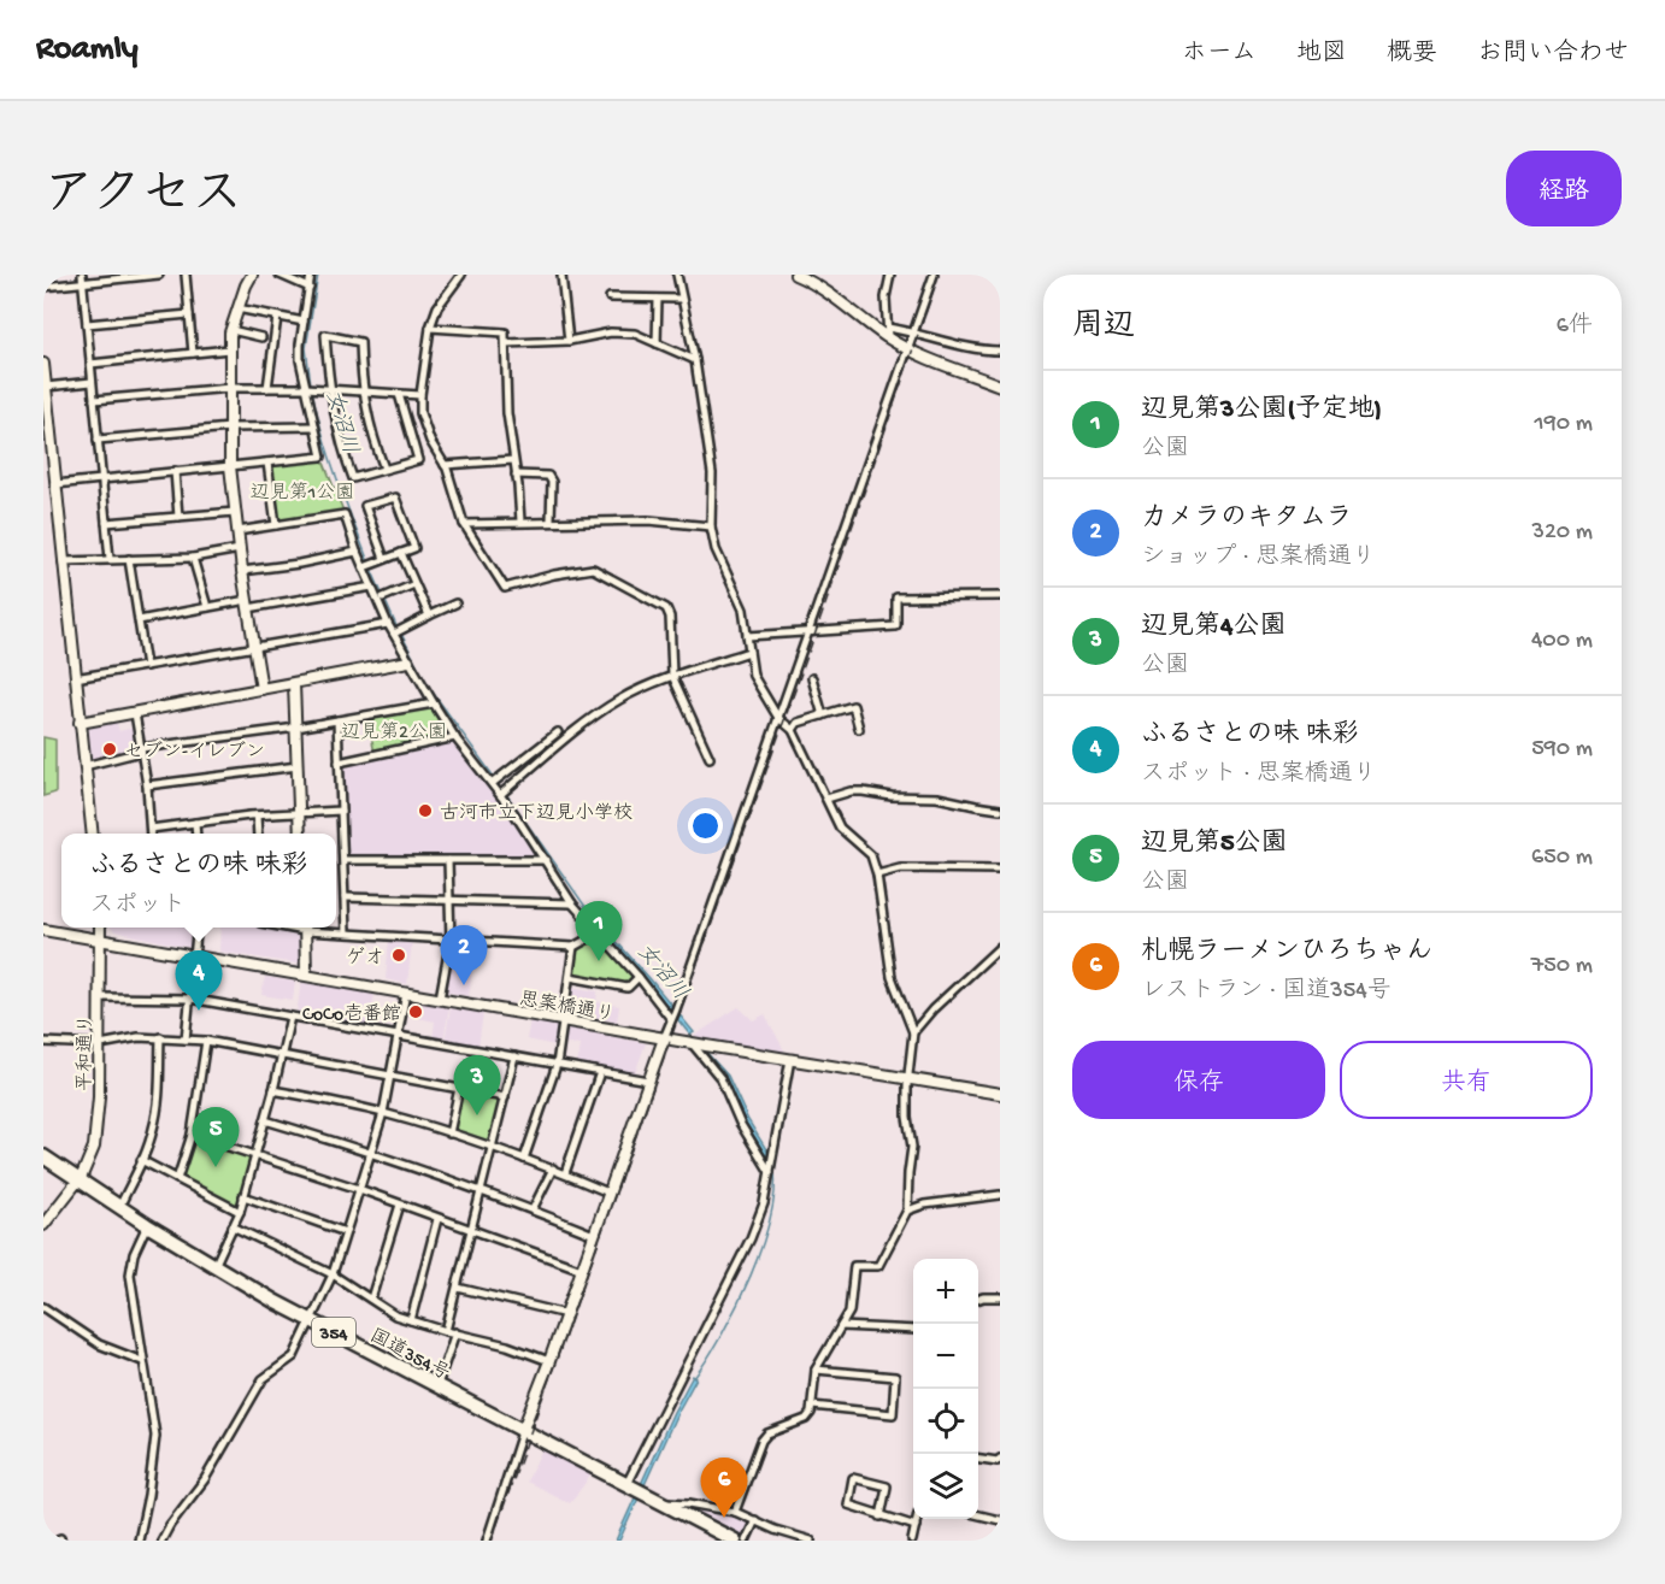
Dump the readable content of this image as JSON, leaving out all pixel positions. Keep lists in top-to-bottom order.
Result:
{
  "streets": {
    "highway": ["354", "国道354号"],
    "street": ["思案橋通り", "平和通り"]
  },
  "crossings": [
    ["思案橋通り", "平和通り"],
    ["平和通り", "国道354号"]
  ],
  "water": ["女沼川"],
  "parks": ["辺見第1公園", "辺見第2公園"],
  "places": [
    "セブン-イレブン",
    "古河市立下辺見小学校",
    "ゲオ",
    "CoCo壱番館"
  ],
  "page": {
    "header": "Roamly",
    "nav": [
      "ホーム",
      "地図",
      "概要",
      "お問い合わせ"
    ],
    "title": "アクセス",
    "buttons": [
      "経路",
      ["保存", "共有"]
    ],
    "heading": ["周辺", "6件"],
    "list": [
      {
        "mark": "1",
        "name": "辺見第3公園(予定地)",
        "note": "公園",
        "value": "190 m"
      },
      {
        "mark": "2",
        "name": "カメラのキタムラ",
        "note": "ショップ · 思案橋通り",
        "value": "320 m"
      },
      {
        "mark": "3",
        "name": "辺見第4公園",
        "note": "公園",
        "value": "400 m"
      },
      {
        "mark": "4",
        "name": "ふるさとの味 味彩",
        "note": "スポット · 思案橋通り",
        "value": "590 m"
      },
      {
        "mark": "5",
        "name": "辺見第5公園",
        "note": "公園",
        "value": "650 m"
      },
      {
        "mark": "6",
        "name": "札幌ラーメンひろちゃん",
        "note": "レストラン · 国道354号",
        "value": "750 m"
      }
    ],
    "popup": ["ふるさとの味 味彩", "スポット"],
    "pins": [
      "1",
      "2",
      "4",
      "3",
      "5",
      "6"
    ],
    "map_buttons": ["+", "−"]
  }
}
